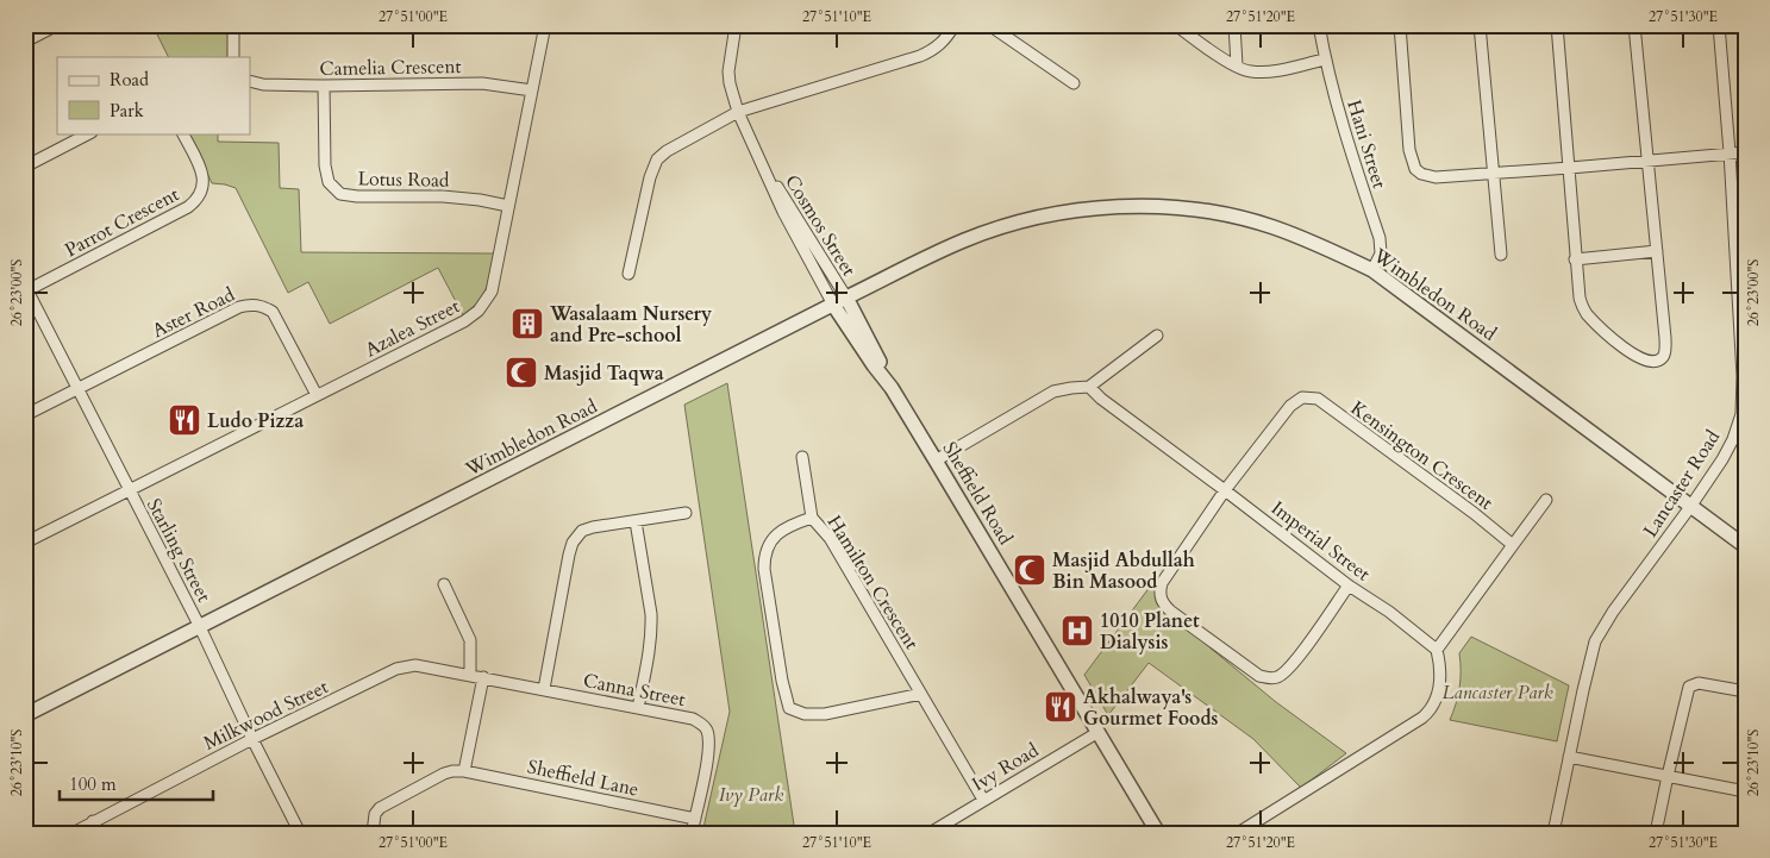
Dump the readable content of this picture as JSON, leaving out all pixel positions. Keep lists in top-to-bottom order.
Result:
{
  "streets": {
    "street": [
      "Camelia Crescent",
      "Hani Street",
      "Lotus Road",
      "Parrot Crescent",
      "Cosmos Street",
      "Wimbledon Road",
      "Aster Road",
      "Azalea Street",
      "Kensington Crescent",
      "Lancaster Road",
      "Sheffield Road",
      "Imperial Street",
      "Starling Street",
      "Hamilton Crescent",
      "Canna Street",
      "Milkwood Street",
      "Ivy Road",
      "Sheffield Lane"
    ]
  },
  "crossings": [
    ["Camelia Crescent", "Lotus Road"],
    ["Camelia Crescent", "Azalea Street"],
    ["Hani Street", "Wimbledon Road"],
    ["Lotus Road", "Azalea Street"],
    ["Parrot Crescent", "Starling Street"],
    ["Cosmos Street", "Wimbledon Road"],
    ["Cosmos Street", "Sheffield Road"],
    ["Wimbledon Road", "Lancaster Road"],
    ["Wimbledon Road", "Sheffield Road"],
    ["Wimbledon Road", "Starling Street"],
    ["Aster Road", "Azalea Street"],
    ["Aster Road", "Starling Street"],
    ["Azalea Street", "Starling Street"],
    ["Kensington Crescent", "Imperial Street"],
    ["Sheffield Road", "Ivy Road"],
    ["Starling Street", "Milkwood Street"],
    ["Hamilton Crescent", "Ivy Road"],
    ["Canna Street", "Milkwood Street"],
    ["Canna Street", "Sheffield Lane"]
  ],
  "parks": ["Lancaster Park", "Ivy Park"],
  "places": {
    "building": ["Wasalaam Nursery and Pre-school"],
    "mosque": ["Masjid Taqwa", "Masjid Abdullah Bin Masood"],
    "restaurant": ["Ludo Pizza", "Akhalwaya's Gourmet Foods"],
    "hospital": ["1010 Planet Dialysis"]
  },
  "legend": ["Road", "Park"],
  "scale_bar": "100 m",
  "coordinates": [
    "27°51'00\"E",
    "27°51'10\"E",
    "27°51'20\"E",
    "27°51'30\"E",
    "26°23'00\"S",
    "26°23'10\"S"
  ]
}
